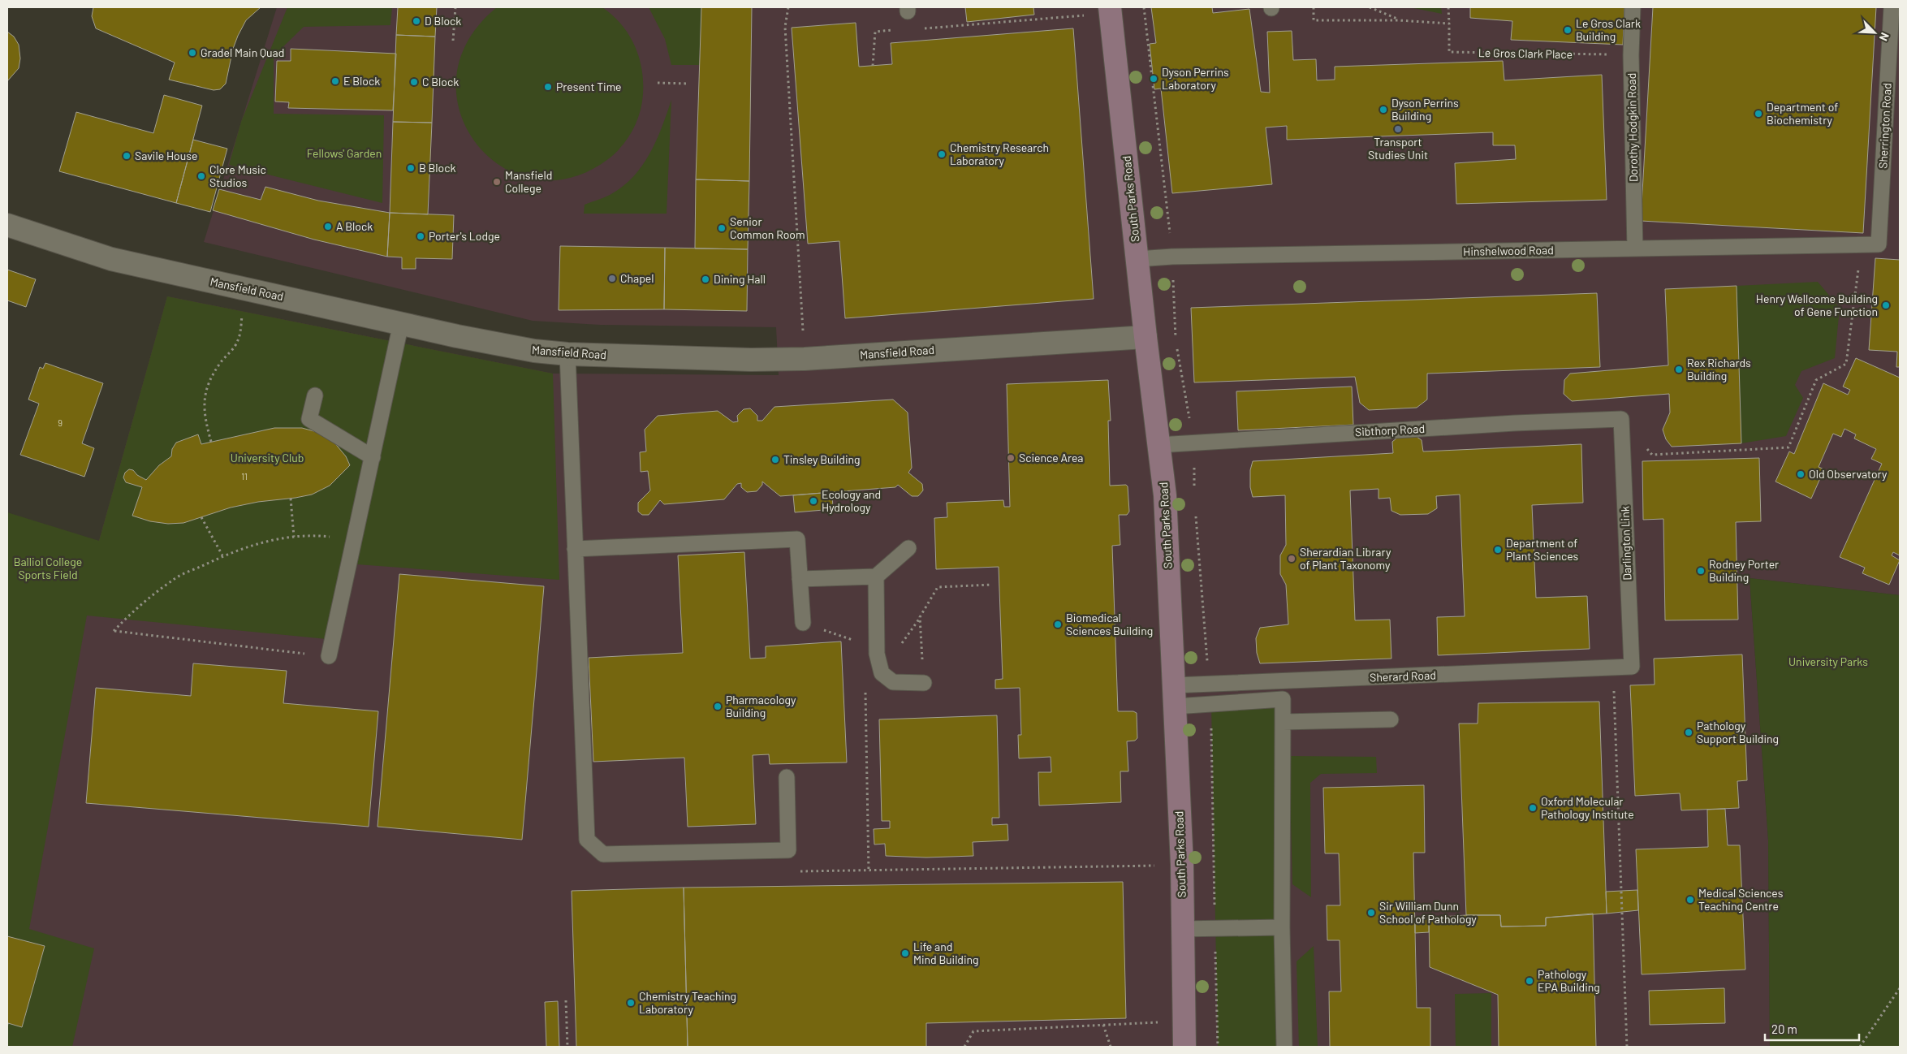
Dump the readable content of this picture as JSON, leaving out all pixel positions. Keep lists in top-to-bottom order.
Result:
{
  "streets": {
    "street": ["South Parks Road", "Mansfield Road"],
    "lane": [
      "Sherrington Road",
      "Dorothy Hodgkin Road",
      "Hinshelwood Road",
      "Sibthorp Road",
      "Darlington Link",
      "Sherard Road"
    ],
    "path": ["Le Gros Clark Place"]
  },
  "crossings": [
    ["Le Gros Clark Place", "Dorothy Hodgkin Road"],
    ["Sherrington Road", "Hinshelwood Road"],
    ["Dorothy Hodgkin Road", "Hinshelwood Road"],
    ["South Parks Road", "Hinshelwood Road"],
    ["South Parks Road", "Mansfield Road"],
    ["South Parks Road", "Sibthorp Road"],
    ["South Parks Road", "Sherard Road"],
    ["Sibthorp Road", "Darlington Link"],
    ["Darlington Link", "Sherard Road"]
  ],
  "parks": [
    "Fellows' Garden",
    "University Club",
    "Balliol College Sports Field",
    "University Parks"
  ],
  "places": [
    "D Block",
    "Le Gros Clark Building",
    "Gradel Main Quad",
    "Dyson Perrins Laboratory",
    "E Block",
    "C Block",
    "Present Time",
    "Dyson Perrins Building",
    "Department of Biochemistry",
    "Transport Studies Unit",
    "Chemistry Research Laboratory",
    "Savile House",
    "B Block",
    "Clore Music Studios",
    "Mansfield College",
    "A Block",
    "Senior Common Room",
    "Porter's Lodge",
    "Chapel",
    "Dining Hall",
    "Henry Wellcome Building of Gene Function",
    "Rex Richards Building",
    "Science Area",
    "Tinsley Building",
    "Old Observatory",
    "Ecology and Hydrology",
    "Department of Plant Sciences",
    "Sherardian Library of Plant Taxonomy",
    "Rodney Porter Building",
    "Biomedical Sciences Building",
    "Pharmacology Building",
    "Pathology Support Building",
    "Oxford Molecular Pathology Institute",
    "Medical Sciences Teaching Centre",
    "Sir William Dunn School of Pathology",
    "Life and Mind Building",
    "Pathology EPA Building",
    "Chemistry Teaching Laboratory"
  ],
  "house_numbers": ["9", "11"],
  "scale_bar": "20 m",
  "north": "bottom right"
}
